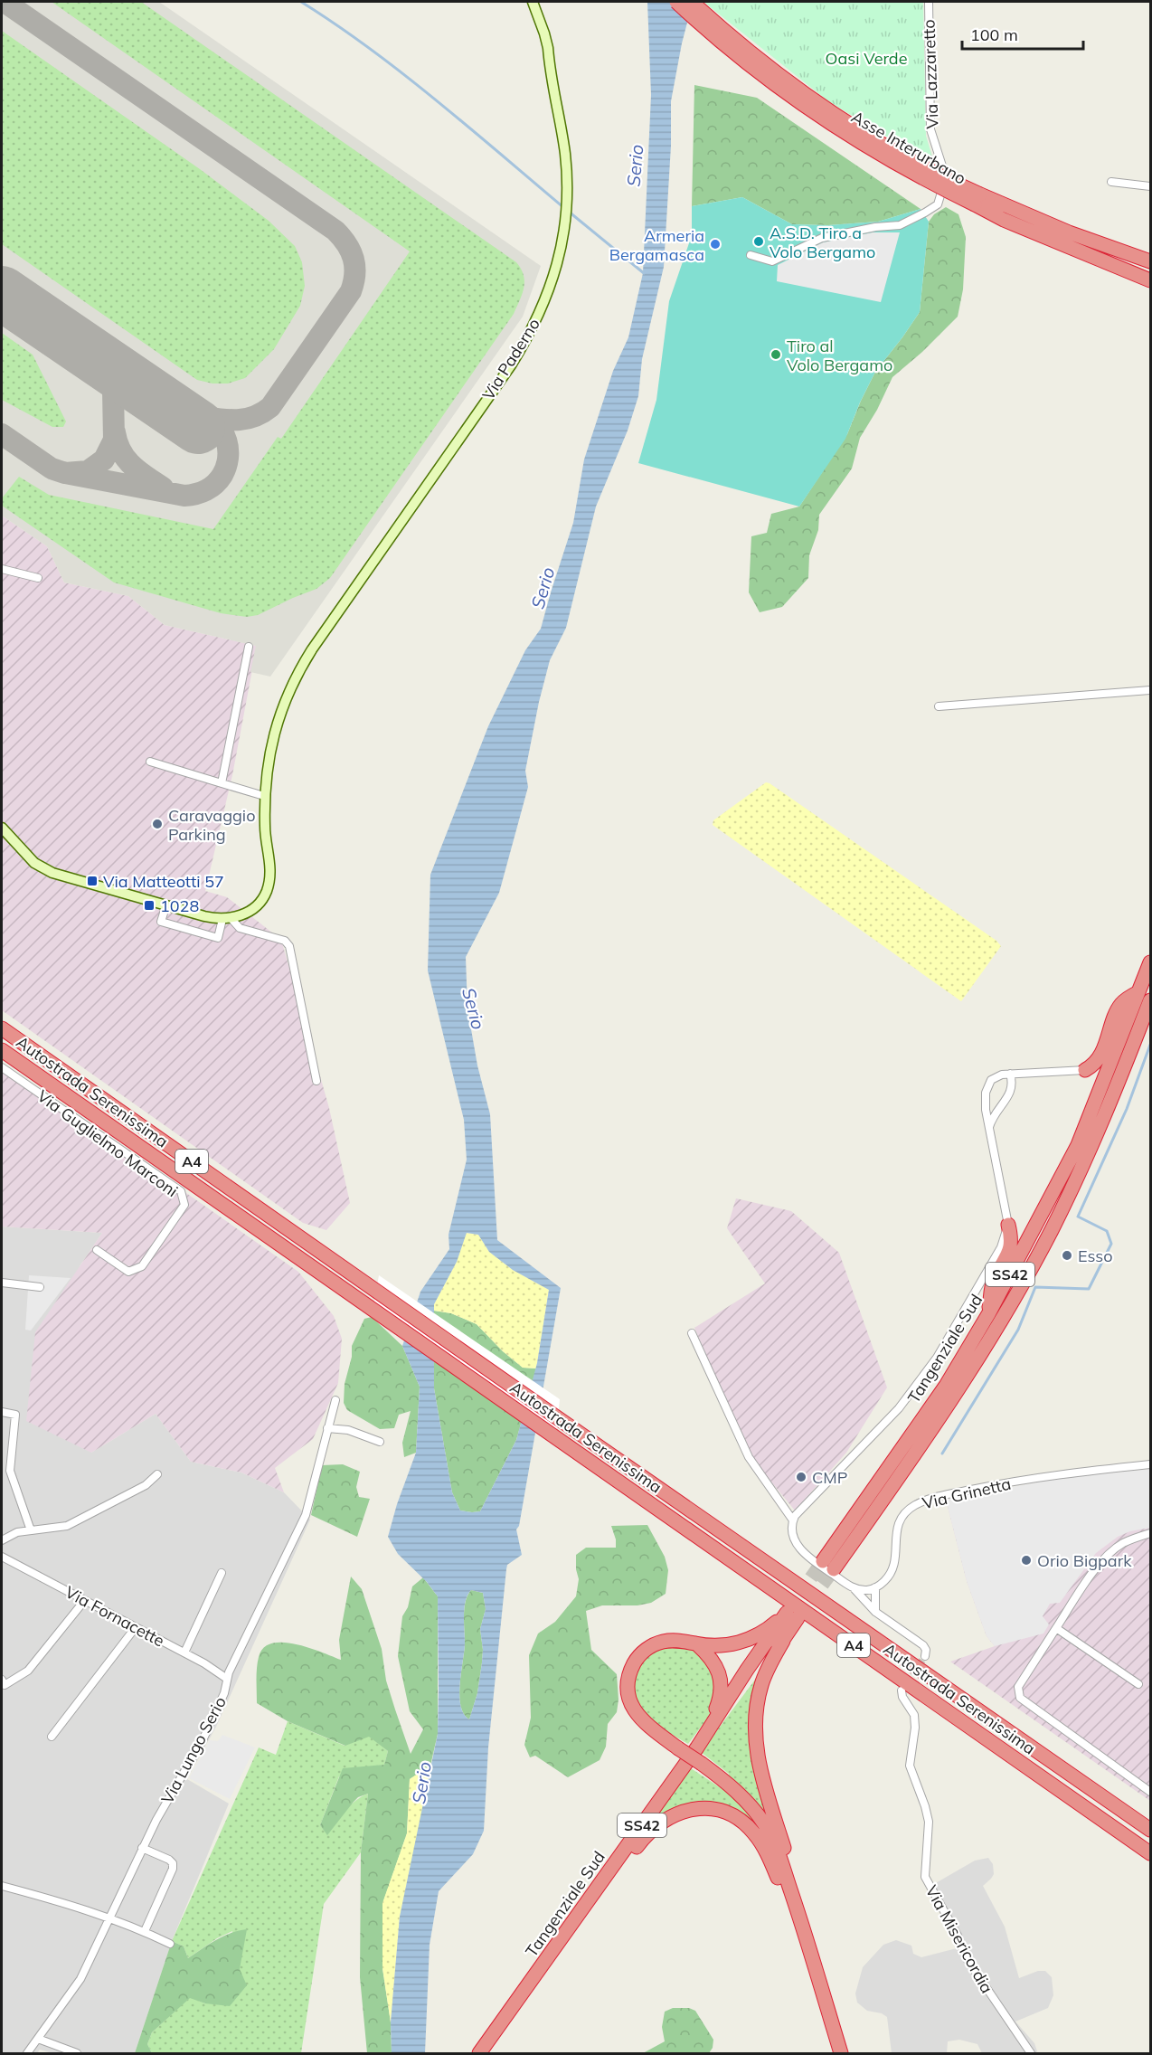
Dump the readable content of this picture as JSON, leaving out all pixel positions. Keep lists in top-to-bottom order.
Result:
{
  "streets": {
    "highway": [
      "Asse Interurbano",
      "Autostrada Serenissima",
      "A4",
      "SS42",
      "Tangenziale Sud"
    ],
    "street": [
      "Via Lazzaretto",
      "Via Paderno",
      "Via Guglielmo Marconi",
      "Via Grinetta",
      "Via Fornacette",
      "Via Lungo Serio",
      "Via Misericordia"
    ]
  },
  "crossings": [
    ["Via Fornacette", "Via Lungo Serio"]
  ],
  "water": ["Serio"],
  "parks": ["Oasi Verde"],
  "places": {
    "other": [
      "A.S.D. Tiro a Volo Bergamo",
      "Armeria Bergamasca",
      "Tiro al Volo Bergamo",
      "Caravaggio Parking",
      "Esso",
      "CMP",
      "Orio Bigpark"
    ],
    "transit": ["Via Matteotti 57", "1028"]
  },
  "scale_bar": "100 m"
}
